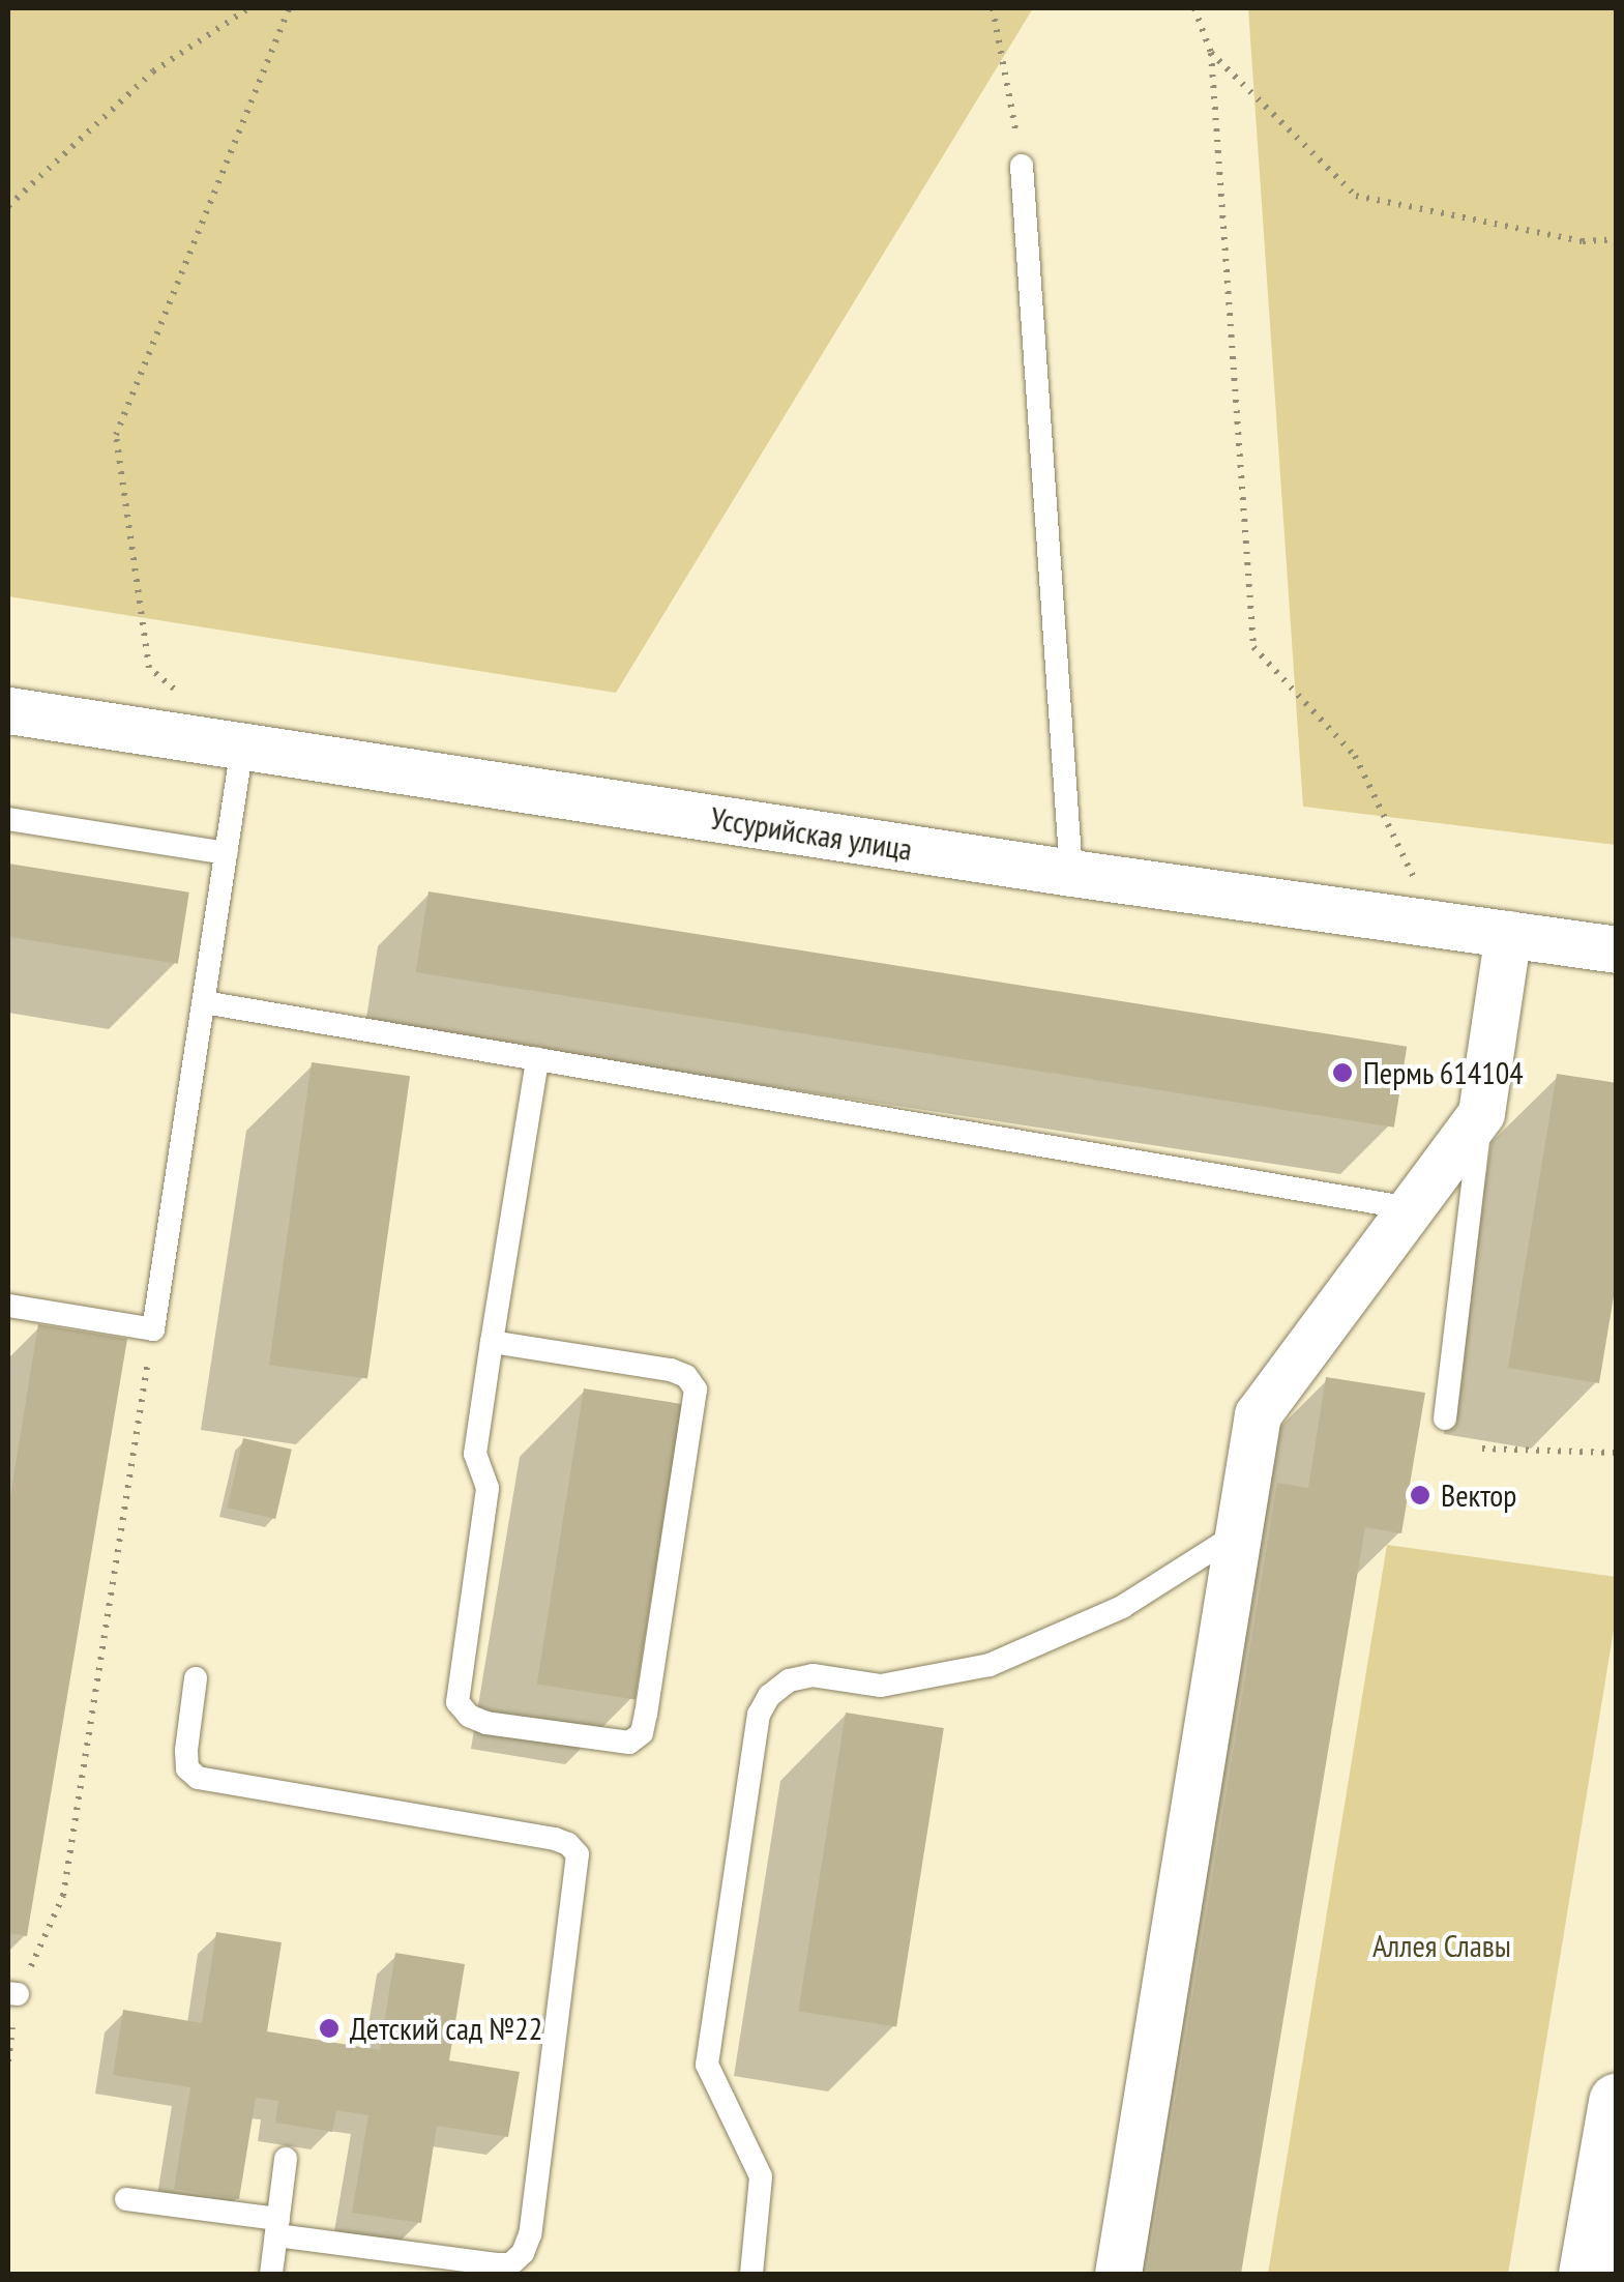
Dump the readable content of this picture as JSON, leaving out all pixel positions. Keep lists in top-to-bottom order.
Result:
{
  "streets": {
    "street": ["Уссурийская улица"]
  },
  "parks": ["Аллея Славы"],
  "places": ["Пермь 614104", "Вектор", "Детский сад №22"]
}
